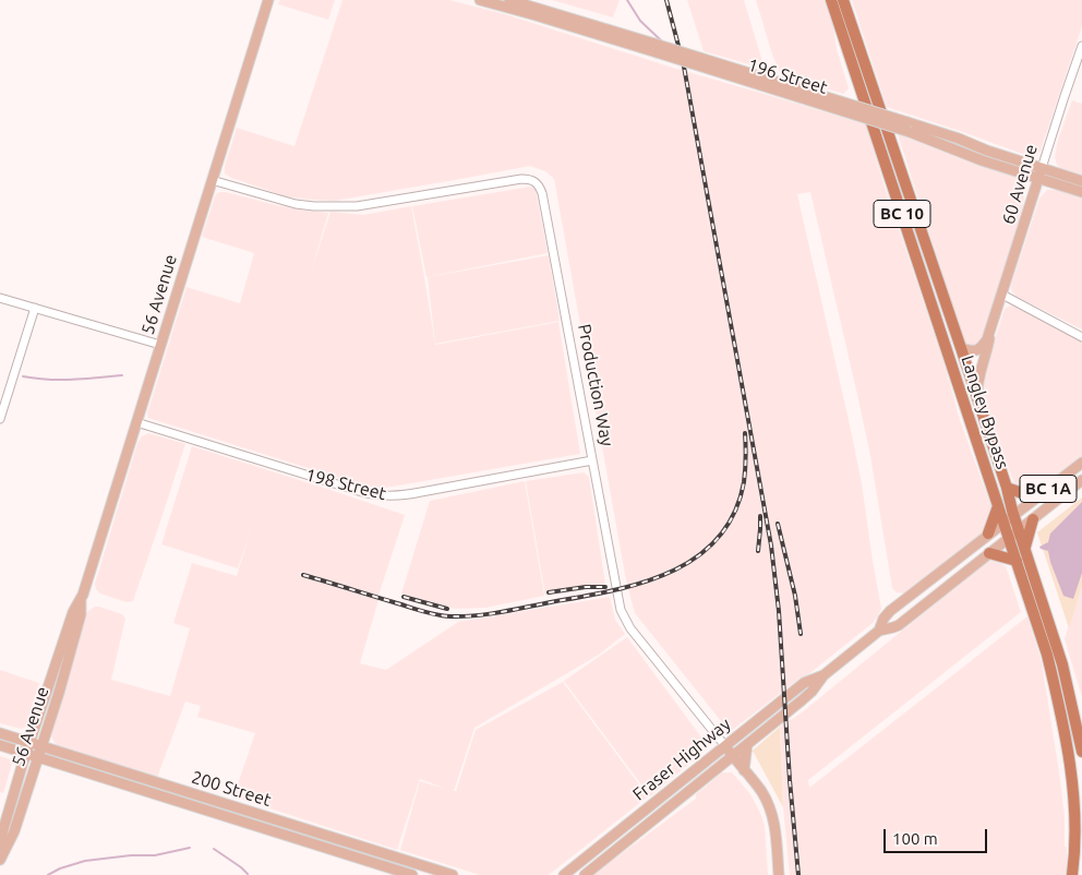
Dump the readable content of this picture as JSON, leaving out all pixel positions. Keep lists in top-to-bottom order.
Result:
{
  "streets": {
    "highway": ["BC 10", "Langley Bypass"],
    "main road": [
      "196 Street",
      "60 Avenue",
      "56 Avenue",
      "Production Way",
      "BC 1A",
      "Fraser Highway",
      "200 Street"
    ],
    "street": ["198 Street"]
  },
  "crossings": [
    ["196 Street", "60 Avenue"],
    ["60 Avenue", "Langley Bypass"],
    ["56 Avenue", "Production Way"],
    ["56 Avenue", "198 Street"],
    ["56 Avenue", "200 Street"],
    ["Production Way", "198 Street"],
    ["Production Way", "Fraser Highway"],
    ["Langley Bypass", "Fraser Highway"]
  ],
  "scale_bar": "100 m"
}
